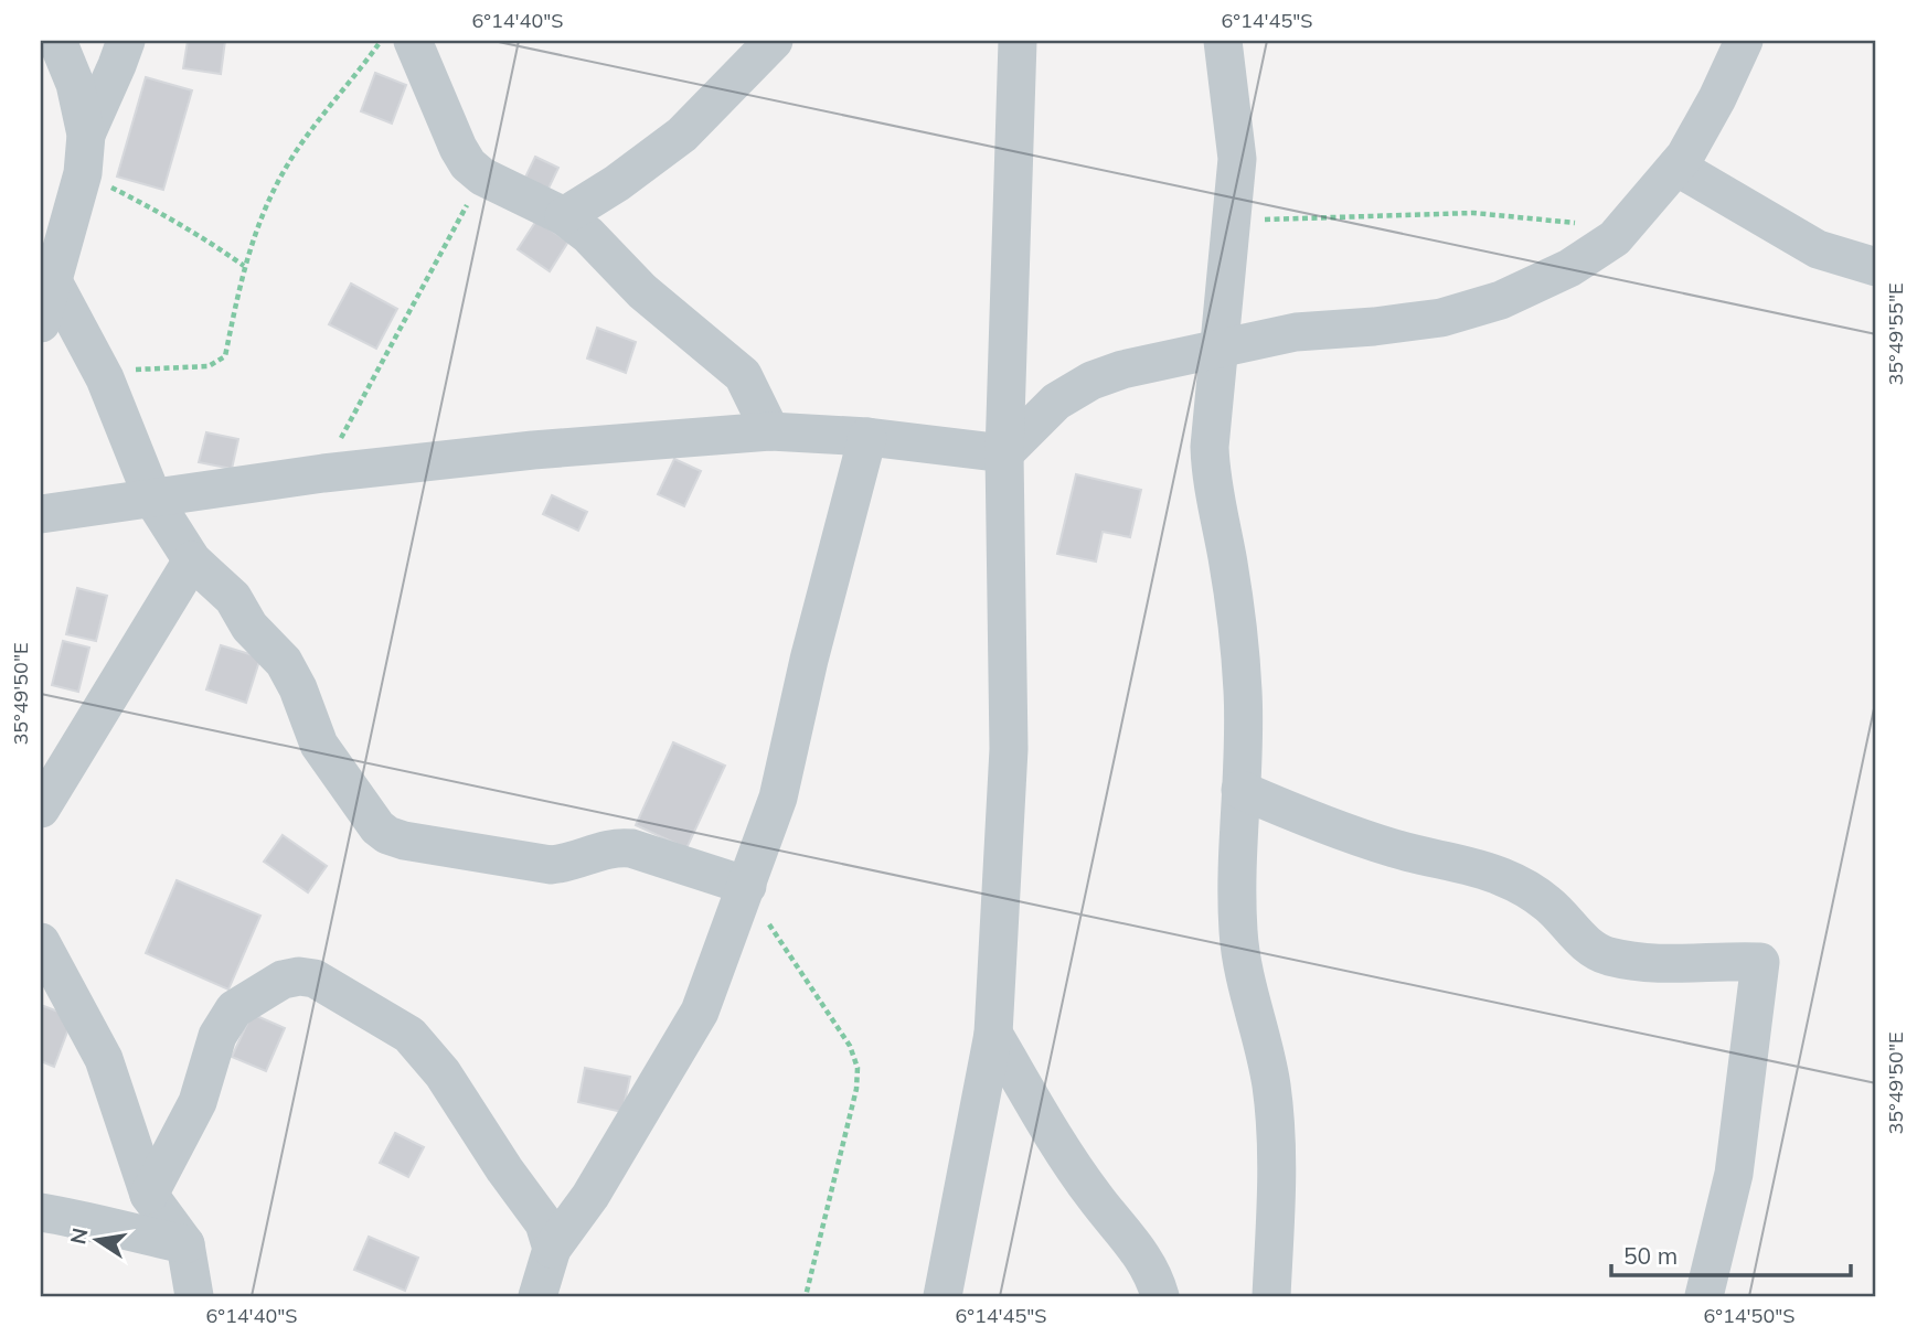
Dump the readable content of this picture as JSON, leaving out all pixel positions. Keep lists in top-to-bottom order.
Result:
{
  "scale_bar": "50 m",
  "north": "left",
  "coordinates": [
    "6°14'40\"S",
    "6°14'45\"S",
    "35°49'55\"E",
    "35°49'50\"E",
    "6°14'50\"S"
  ]
}
